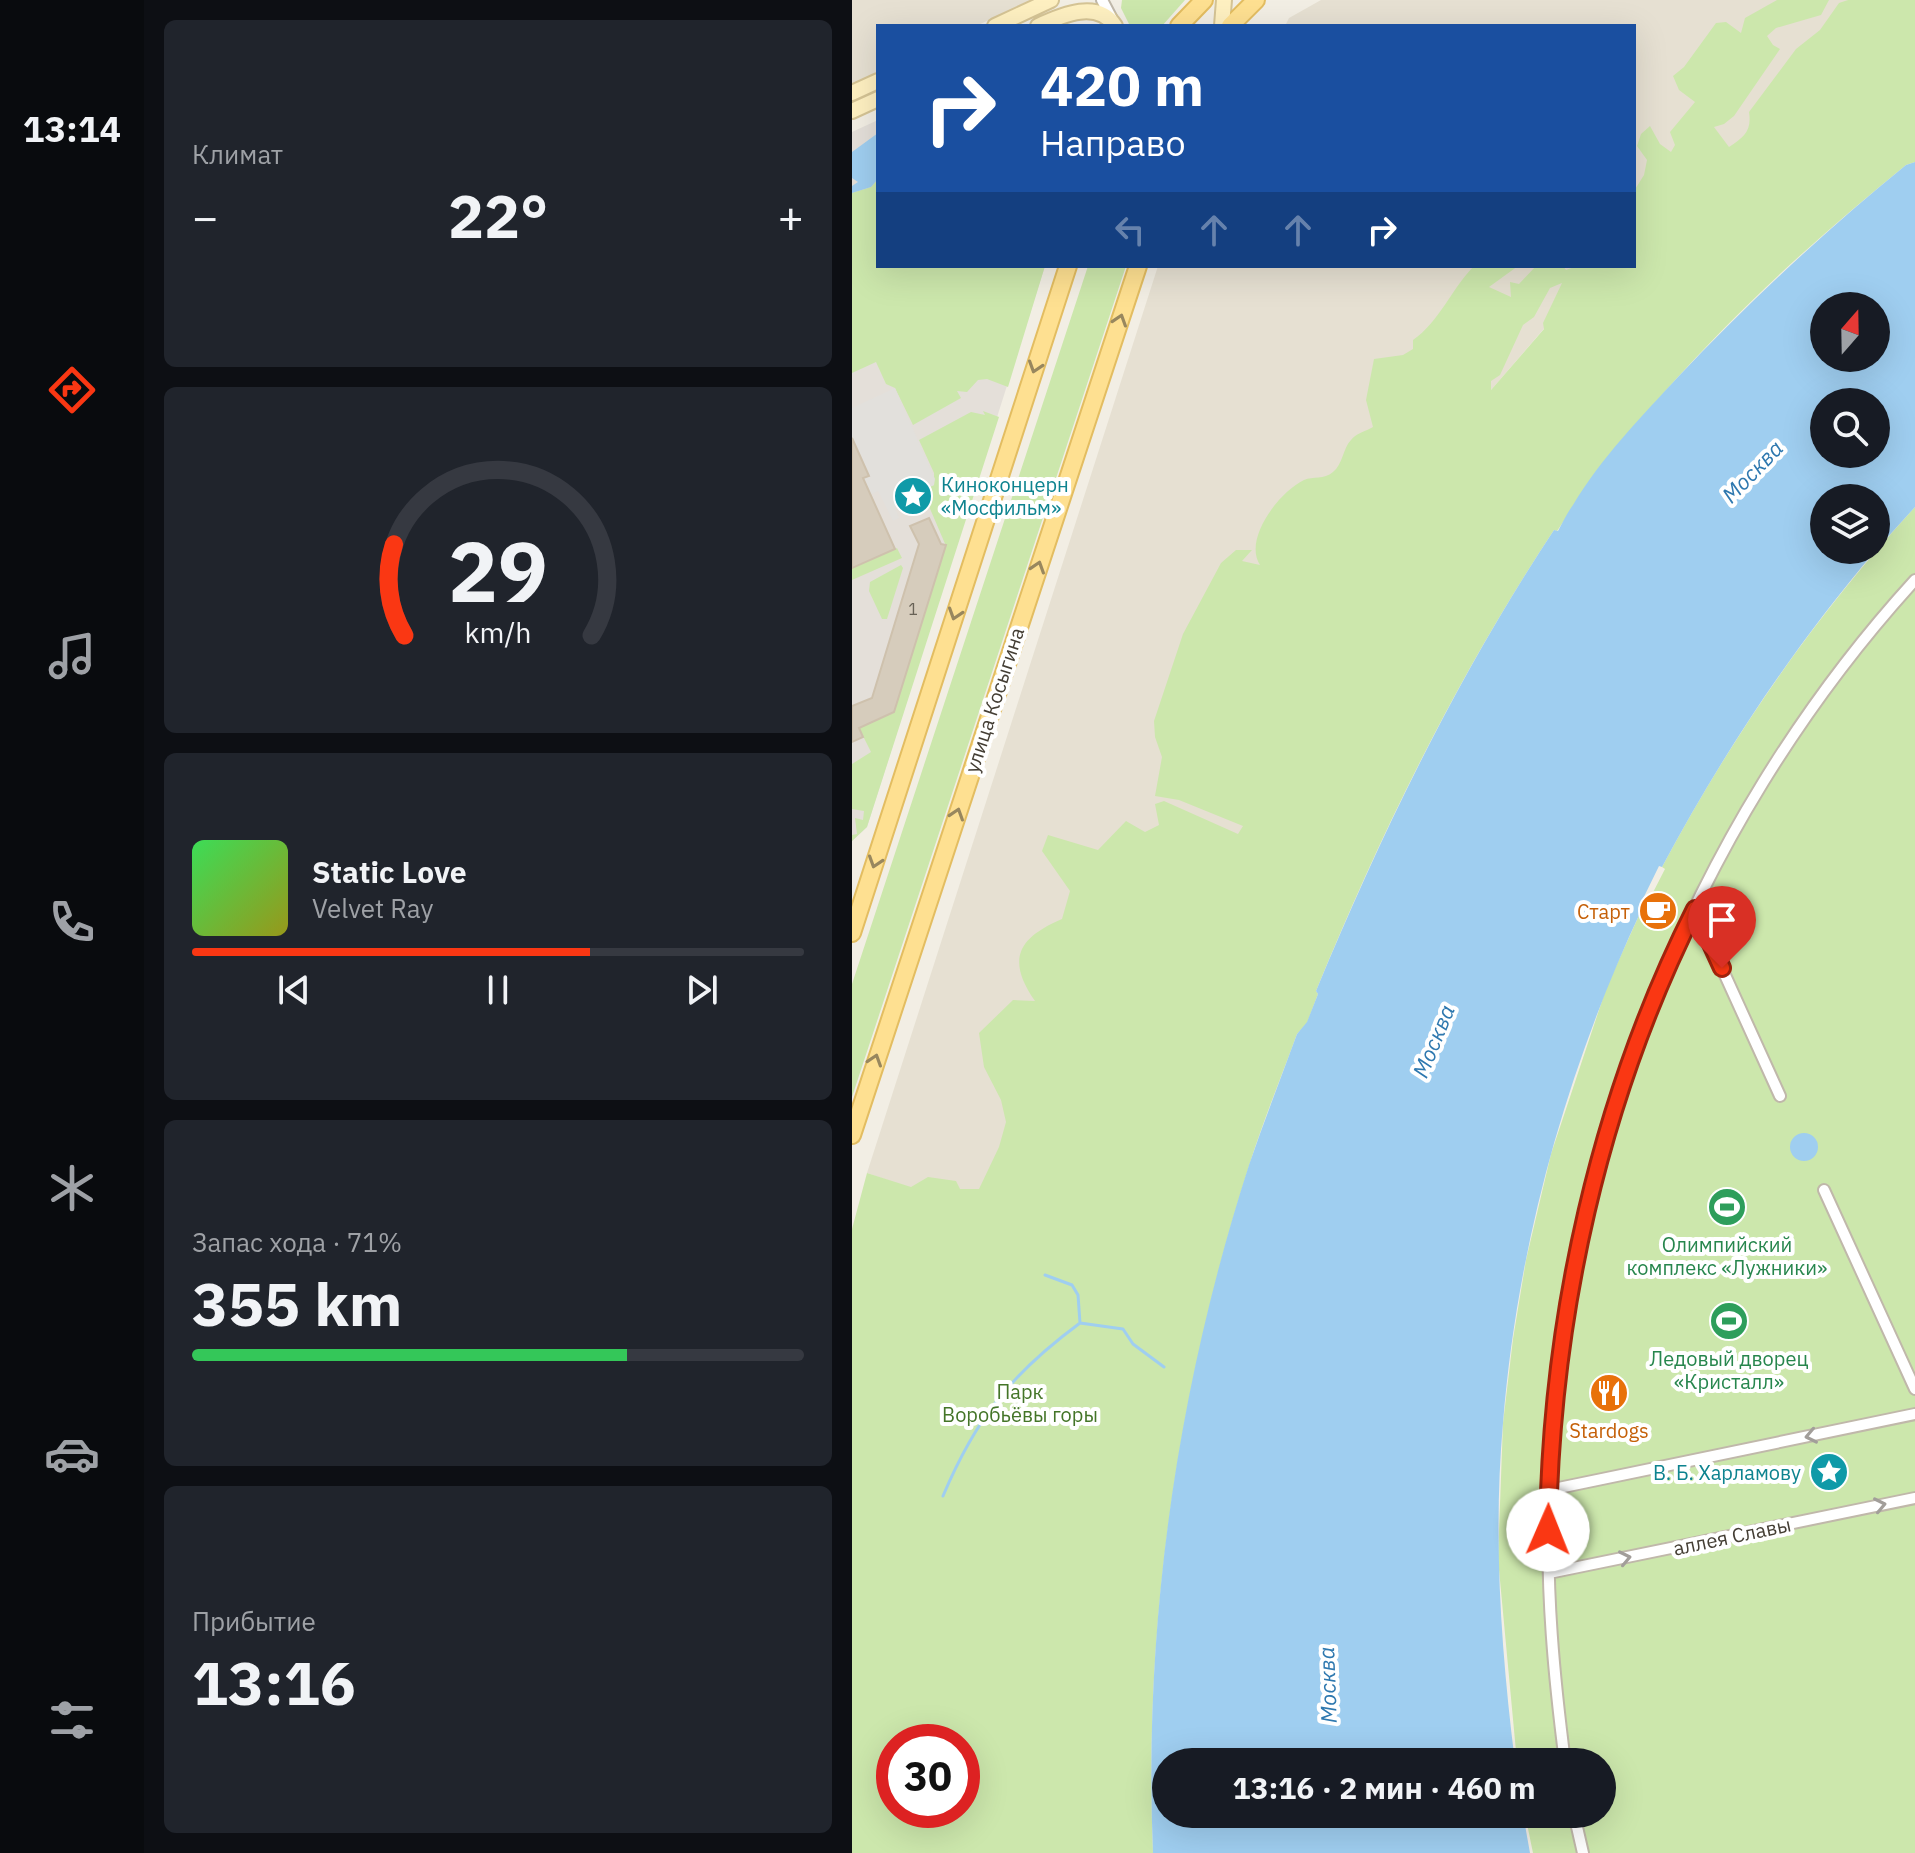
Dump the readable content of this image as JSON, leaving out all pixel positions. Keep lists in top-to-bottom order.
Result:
{
  "streets": {
    "main road": ["улица Косыгина"],
    "street": ["аллея Славы"]
  },
  "water": ["Москва"],
  "parks": ["Парк Воробьёвы горы"],
  "places": {
    "place": ["Киноконцерн «Мосфильм»", "В. Б. Харламову"],
    "cafe": ["Старт"],
    "sports": ["Олимпийский комплекс «Лужники»", "Ледовый дворец «Кристалл»"],
    "restaurant": ["Stardogs"]
  },
  "house_numbers": ["1"],
  "north": "top",
  "page": {
    "tabs": "13:14",
    "tile": [
      "Климат",
      ["Запас хода · 71%", "355 km"],
      ["Прибытие", "13:16"]
    ],
    "turn": ["420 m", "Направо"],
    "heat": ["−", "22°", "+"],
    "song": ["Static Love", "Velvet Ray"],
    "limit": "30",
    "trip": "13:16 · 2 мин · 460 m",
    "gauge": ["29", "km/h"]
  }
}
